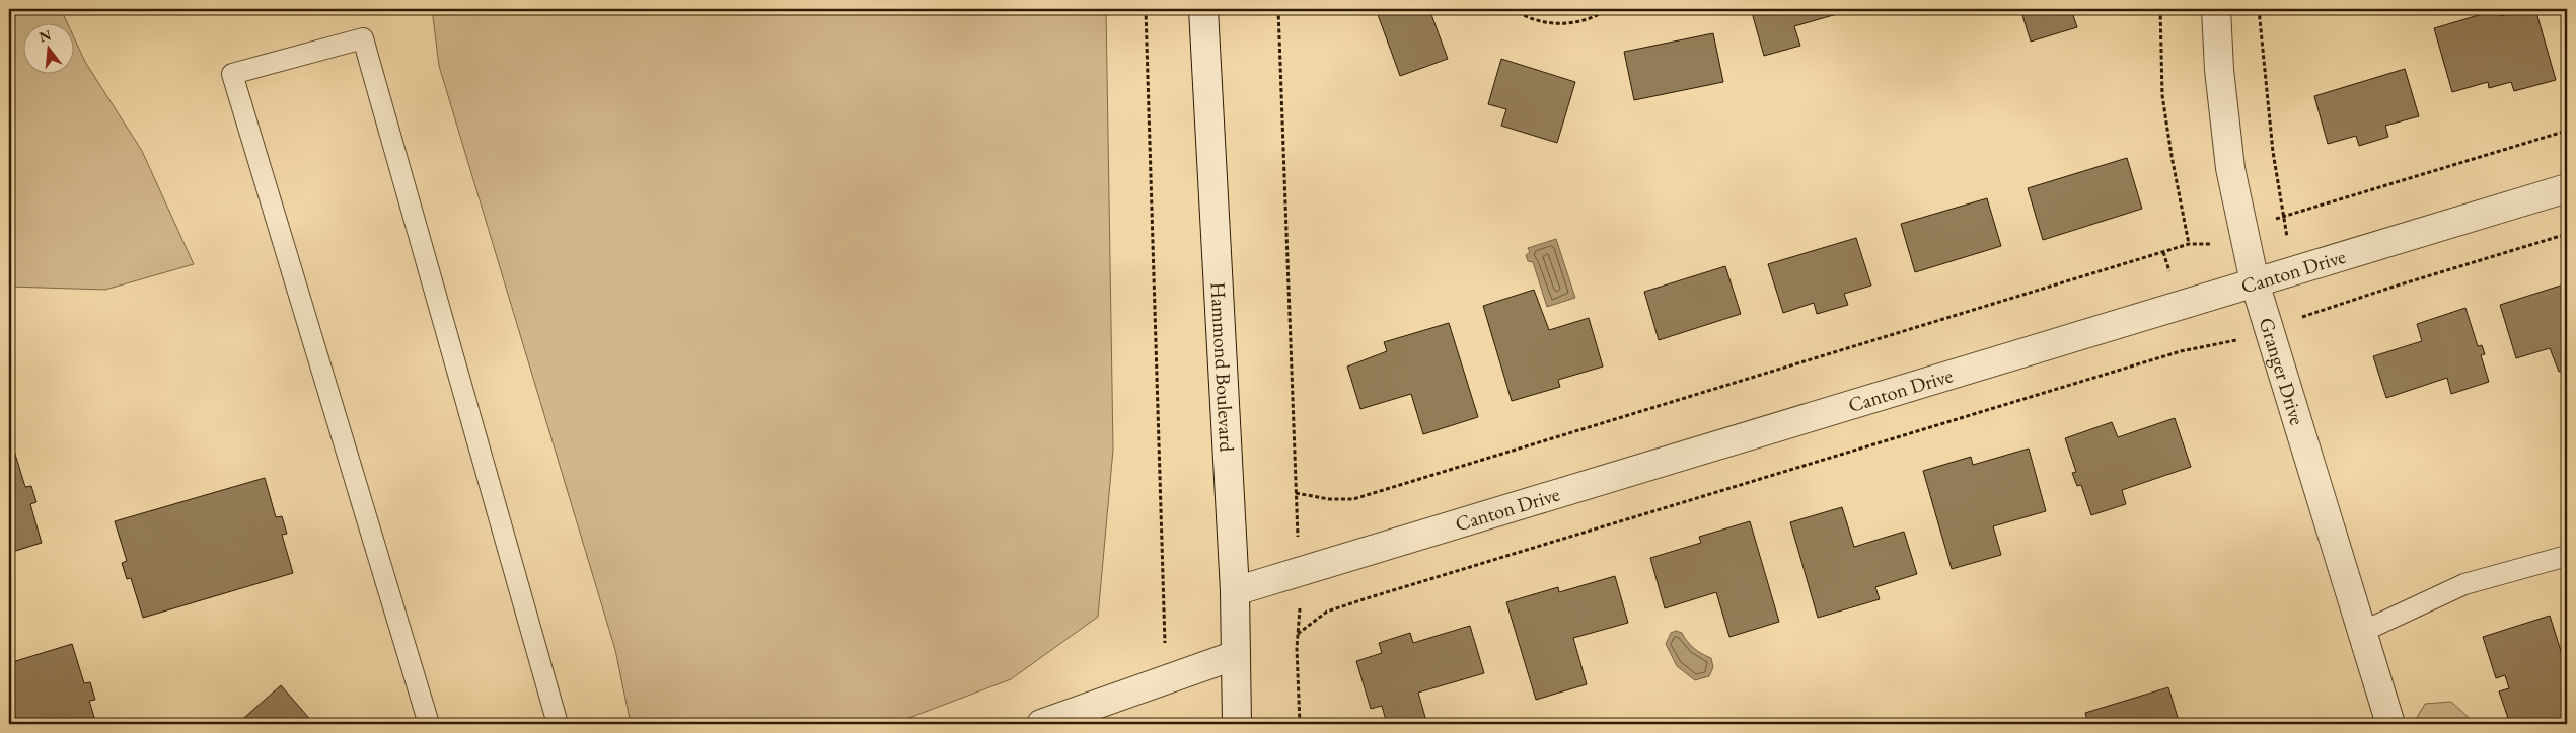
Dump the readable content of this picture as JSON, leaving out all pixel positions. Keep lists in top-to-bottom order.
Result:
{
  "streets": {
    "street": ["Canton Drive", "Hammond Boulevard", "Granger Drive"]
  },
  "crossings": [
    ["Canton Drive", "Hammond Boulevard"],
    ["Canton Drive", "Granger Drive"]
  ],
  "north": "top"
}
